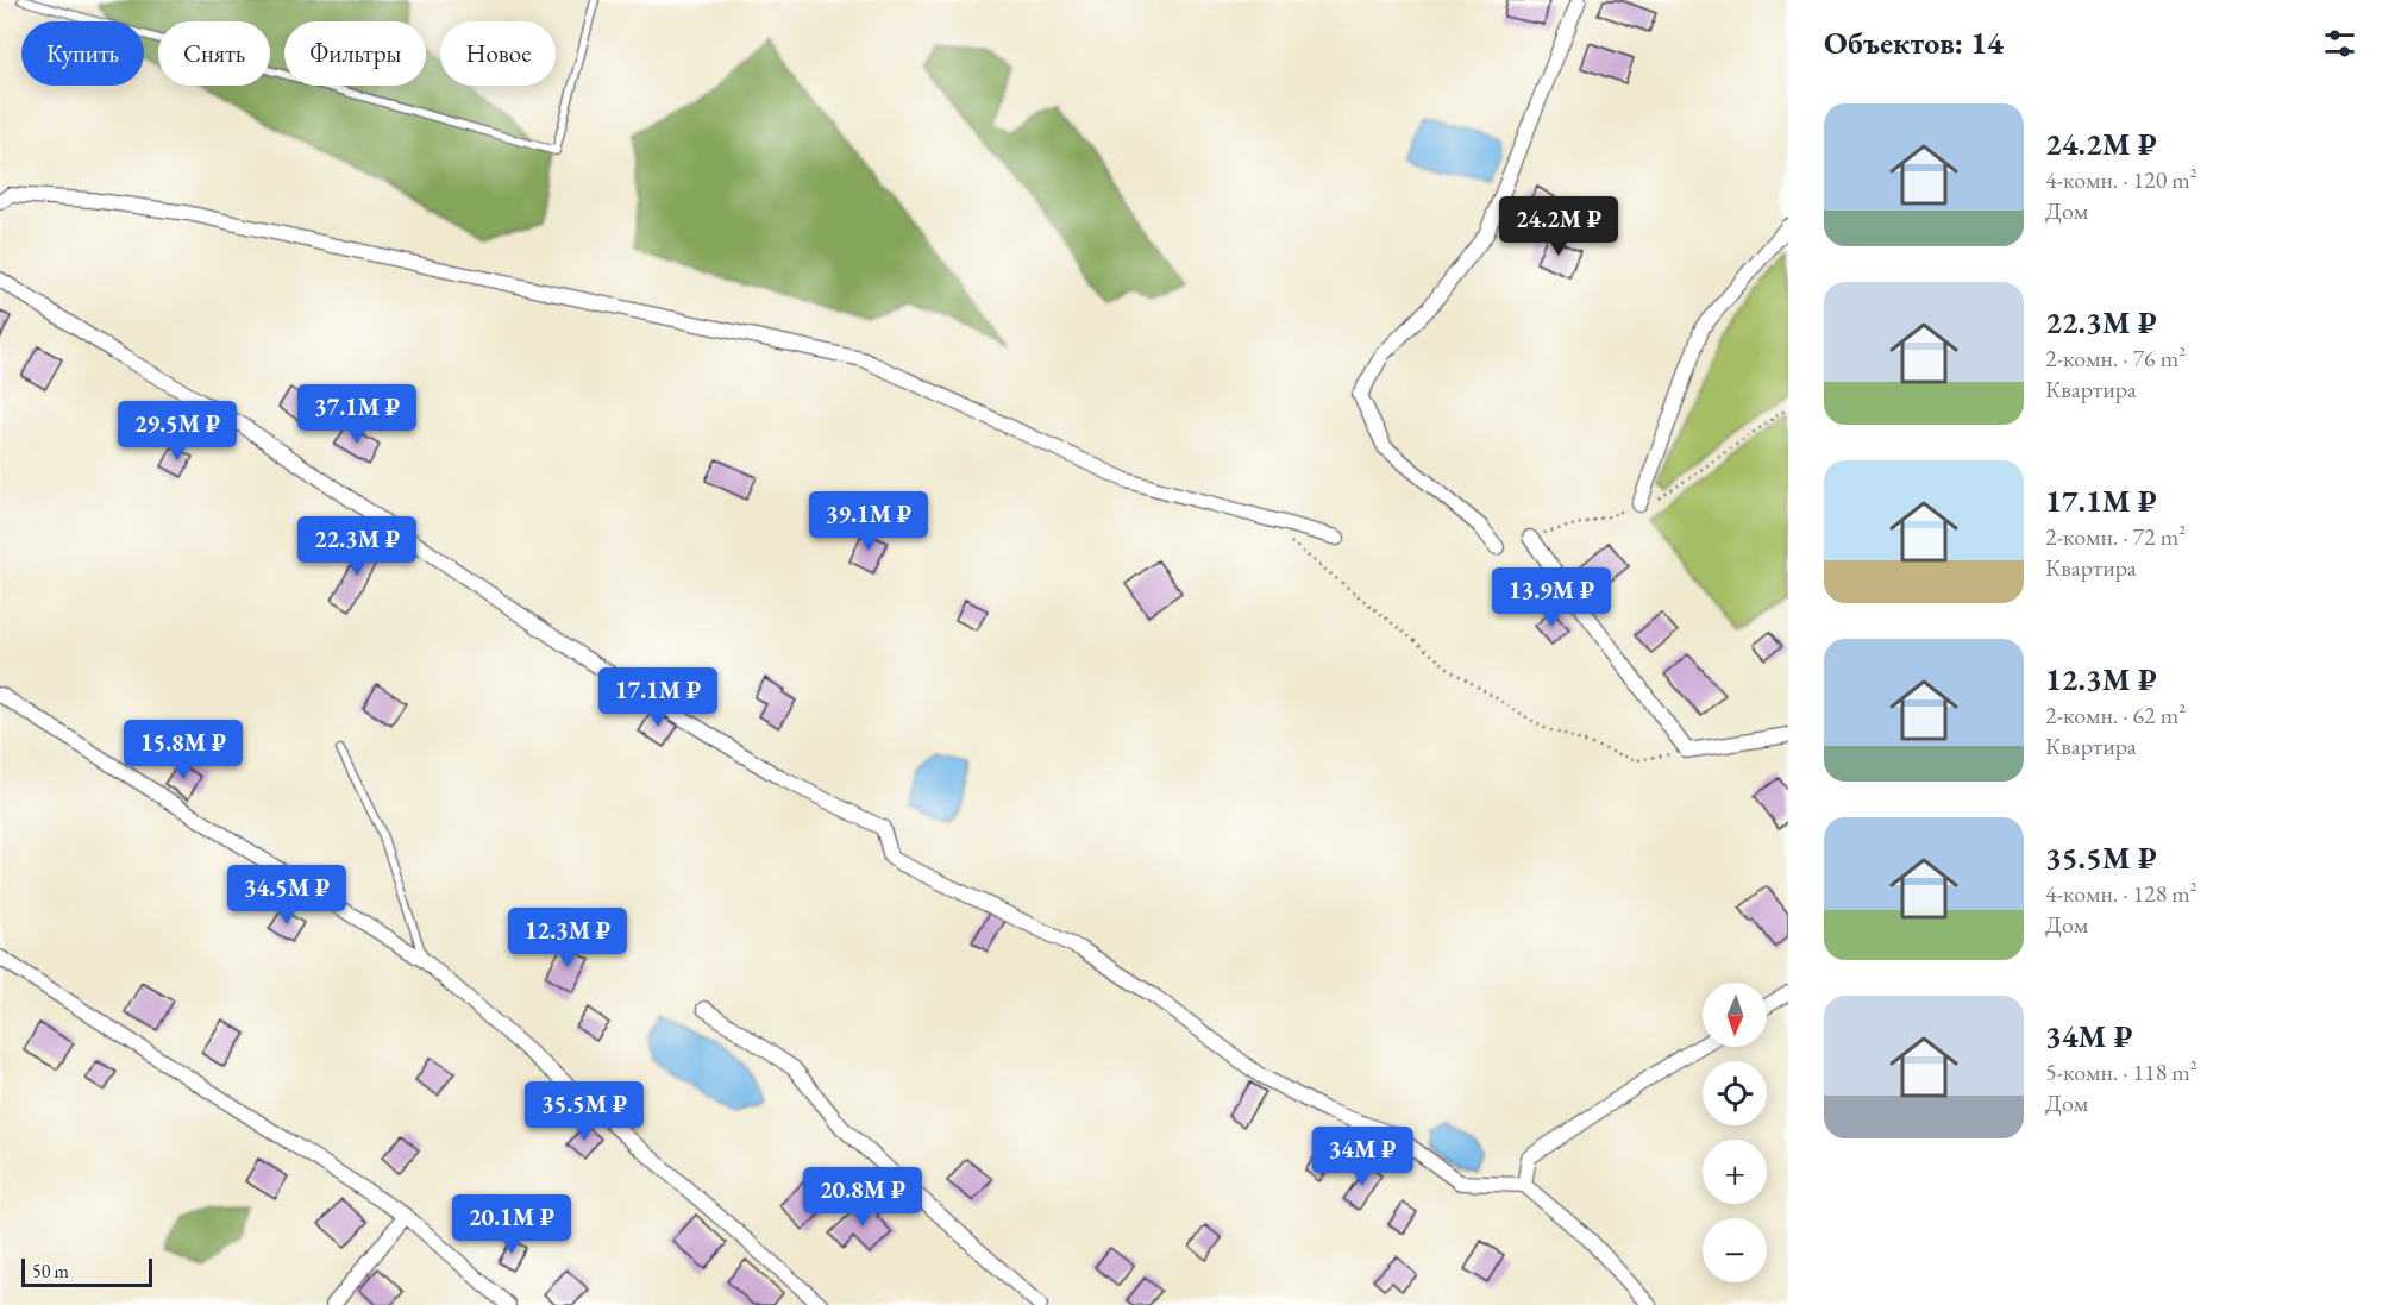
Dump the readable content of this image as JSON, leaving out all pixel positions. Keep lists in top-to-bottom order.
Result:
{
  "scale_bar": "50 m",
  "north": "bottom",
  "page": {
    "heading": "Объектов: 14",
    "chip": [
      "Купить",
      "Снять",
      "Фильтры",
      "Новое"
    ],
    "list": [
      {
        "name": "24.2M ₽",
        "note": "4-комн. · 120 m² · Дом"
      },
      {
        "name": "22.3M ₽",
        "note": "2-комн. · 76 m² · Квартира"
      },
      {
        "name": "17.1M ₽",
        "note": "2-комн. · 72 m² · Квартира"
      },
      {
        "name": "12.3M ₽",
        "note": "2-комн. · 62 m² · Квартира"
      },
      {
        "name": "35.5M ₽",
        "note": "4-комн. · 128 m² · Дом"
      },
      {
        "name": "34M ₽",
        "note": "5-комн. · 118 m² · Дом"
      }
    ],
    "price": [
      "24.2M ₽",
      "37.1M ₽",
      "29.5M ₽",
      "39.1M ₽",
      "22.3M ₽",
      "13.9M ₽",
      "17.1M ₽",
      "15.8M ₽",
      "34.5M ₽",
      "12.3M ₽",
      "35.5M ₽",
      "34M ₽",
      "20.8M ₽",
      "20.1M ₽"
    ],
    "map_buttons": ["+", "−"],
    "scale": "50 m"
  }
}
